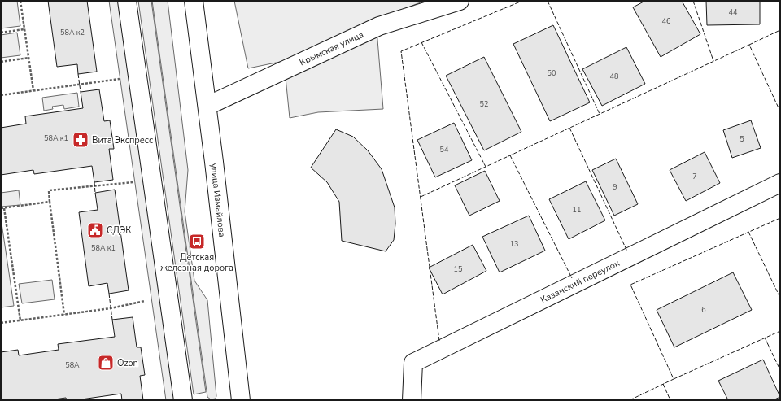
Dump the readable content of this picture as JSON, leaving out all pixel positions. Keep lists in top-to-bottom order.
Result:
{
  "streets": {
    "street": ["Крымская улица", "улица Измайлова", "Казанский переулок"]
  },
  "crossings": [
    ["Крымская улица", "улица Измайлова"]
  ],
  "places": {
    "pharmacy": ["Вита Экспресс"],
    "public building": ["СДЭК"],
    "bus stop": ["Детская железная дорога"],
    "shop": ["Ozon"]
  },
  "house_numbers": [
    "44",
    "46",
    "58А к2",
    "50",
    "48",
    "52",
    "58А к1",
    "5",
    "54",
    "7",
    "9",
    "11",
    "13",
    "58А к1",
    "15",
    "6",
    "58А"
  ]
}
